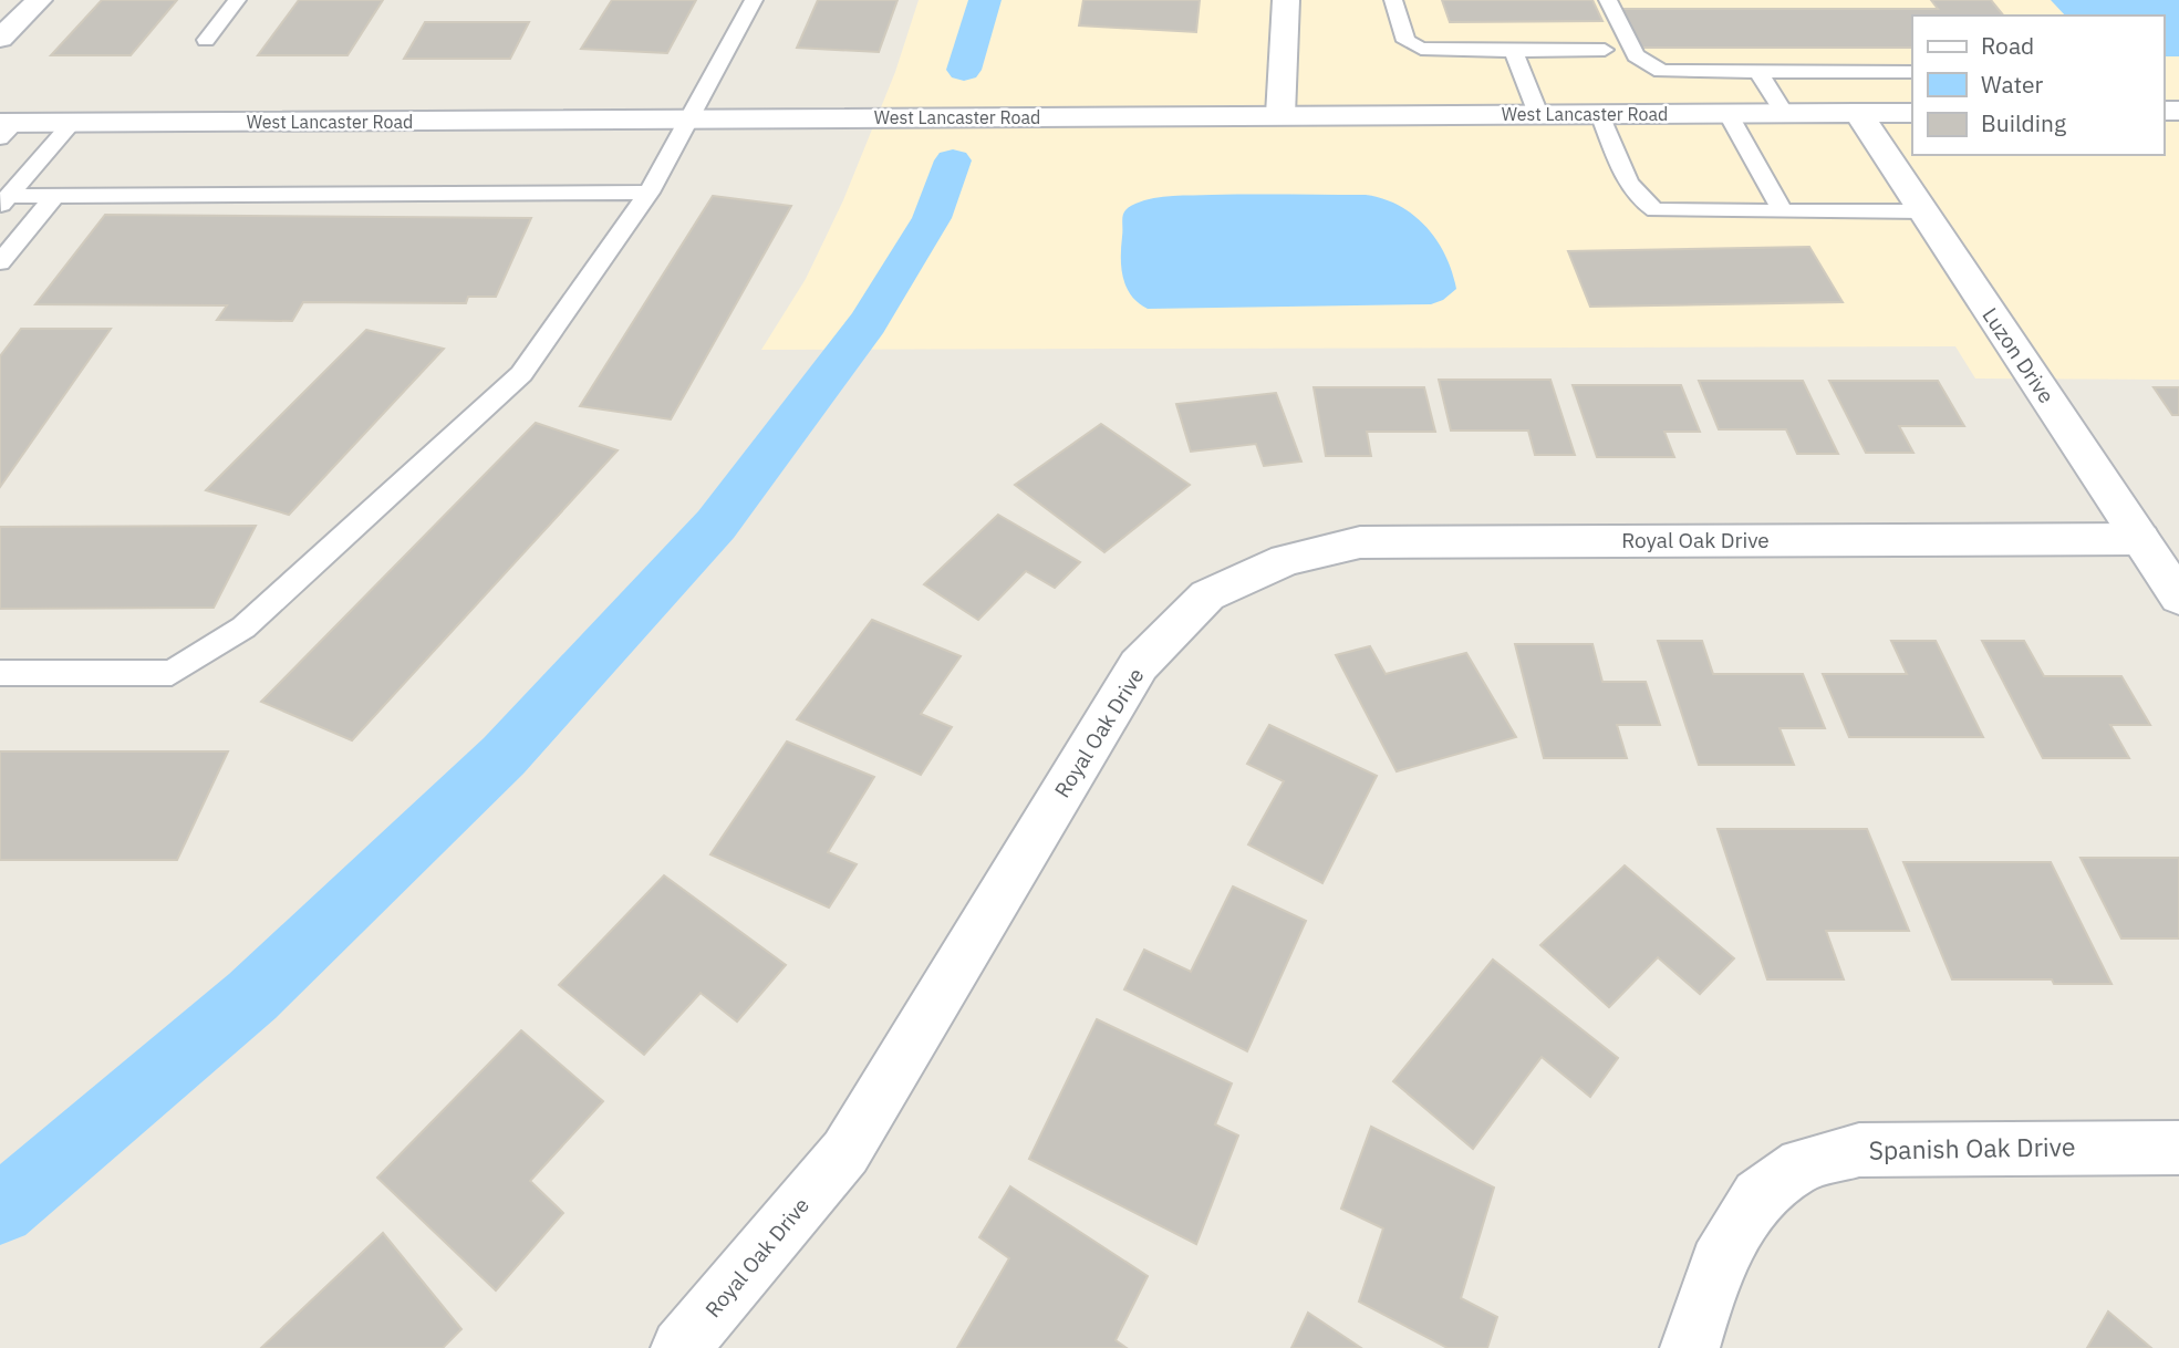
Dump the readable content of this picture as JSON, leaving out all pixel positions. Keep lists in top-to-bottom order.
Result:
{
  "streets": {
    "street": [
      "West Lancaster Road",
      "Luzon Drive",
      "Royal Oak Drive",
      "Spanish Oak Drive"
    ]
  },
  "crossings": [
    ["West Lancaster Road", "Luzon Drive"],
    ["Luzon Drive", "Royal Oak Drive"]
  ],
  "legend": ["Road", "Water", "Building"]
}
